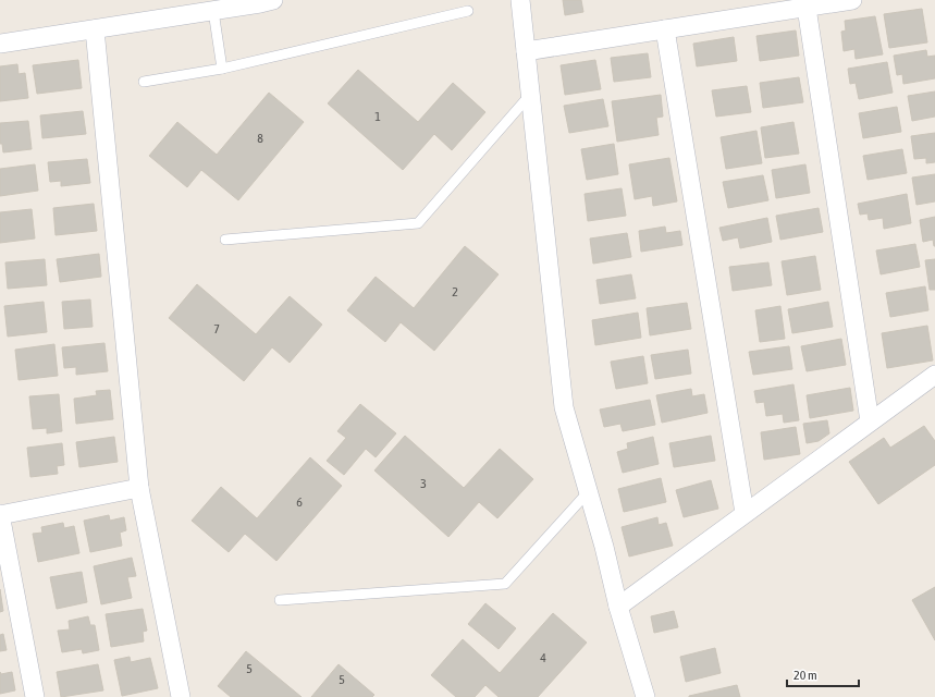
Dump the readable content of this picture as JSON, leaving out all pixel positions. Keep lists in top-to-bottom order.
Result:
{
  "house_numbers": [
    "1",
    "8",
    "2",
    "7",
    "3",
    "6",
    "4",
    "5",
    "5"
  ],
  "scale_bar": "20 m"
}
